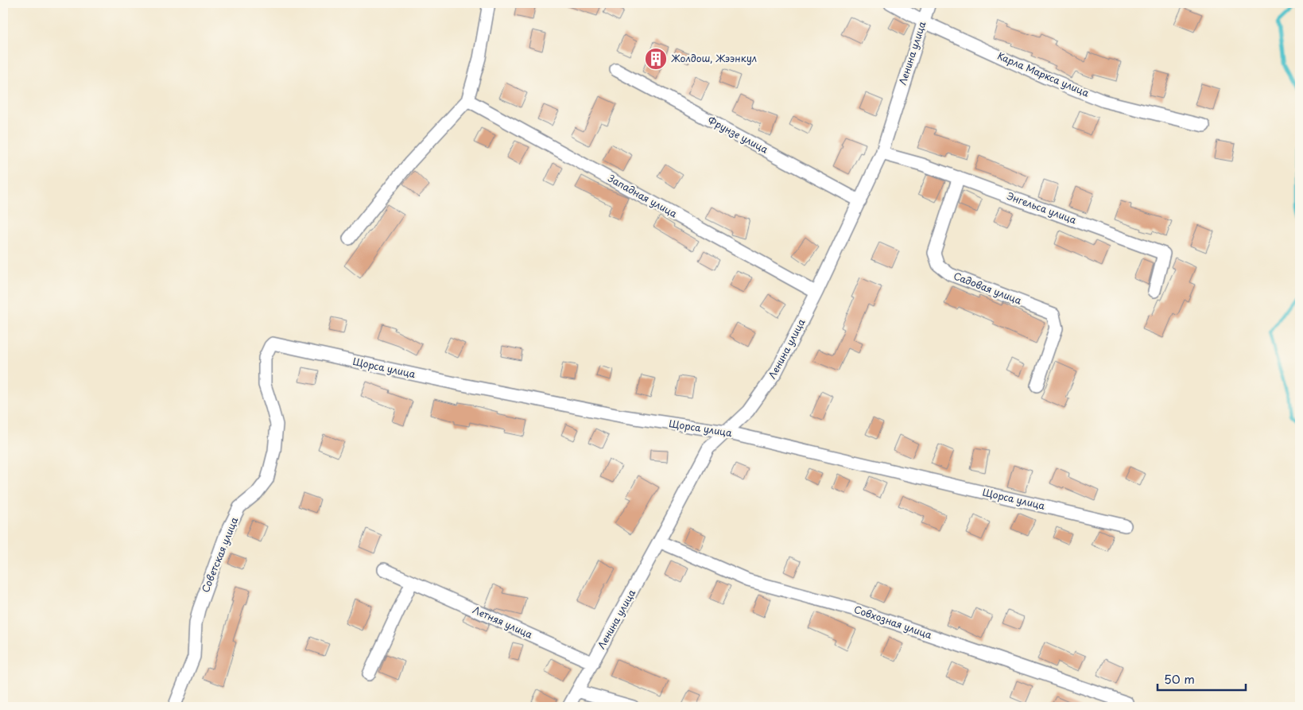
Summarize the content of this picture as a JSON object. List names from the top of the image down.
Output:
{
  "streets": {
    "street": [
      "Ленина улица",
      "Карла Маркса улица",
      "Фрунзе улица",
      "Западная улица",
      "Энгельса улица",
      "Садовая улица",
      "Щорса улица",
      "Советская улица",
      "Летняя улица",
      "Совхозная улица"
    ]
  },
  "crossings": [
    ["Ленина улица", "Карла Маркса улица"],
    ["Ленина улица", "Фрунзе улица"],
    ["Ленина улица", "Западная улица"],
    ["Ленина улица", "Энгельса улица"],
    ["Ленина улица", "Щорса улица"],
    ["Ленина улица", "Летняя улица"],
    ["Ленина улица", "Совхозная улица"],
    ["Энгельса улица", "Садовая улица"],
    ["Щорса улица", "Советская улица"]
  ],
  "places": {
    "building": ["Жолдош, Жээнкул"]
  },
  "scale_bar": "50 m"
}
